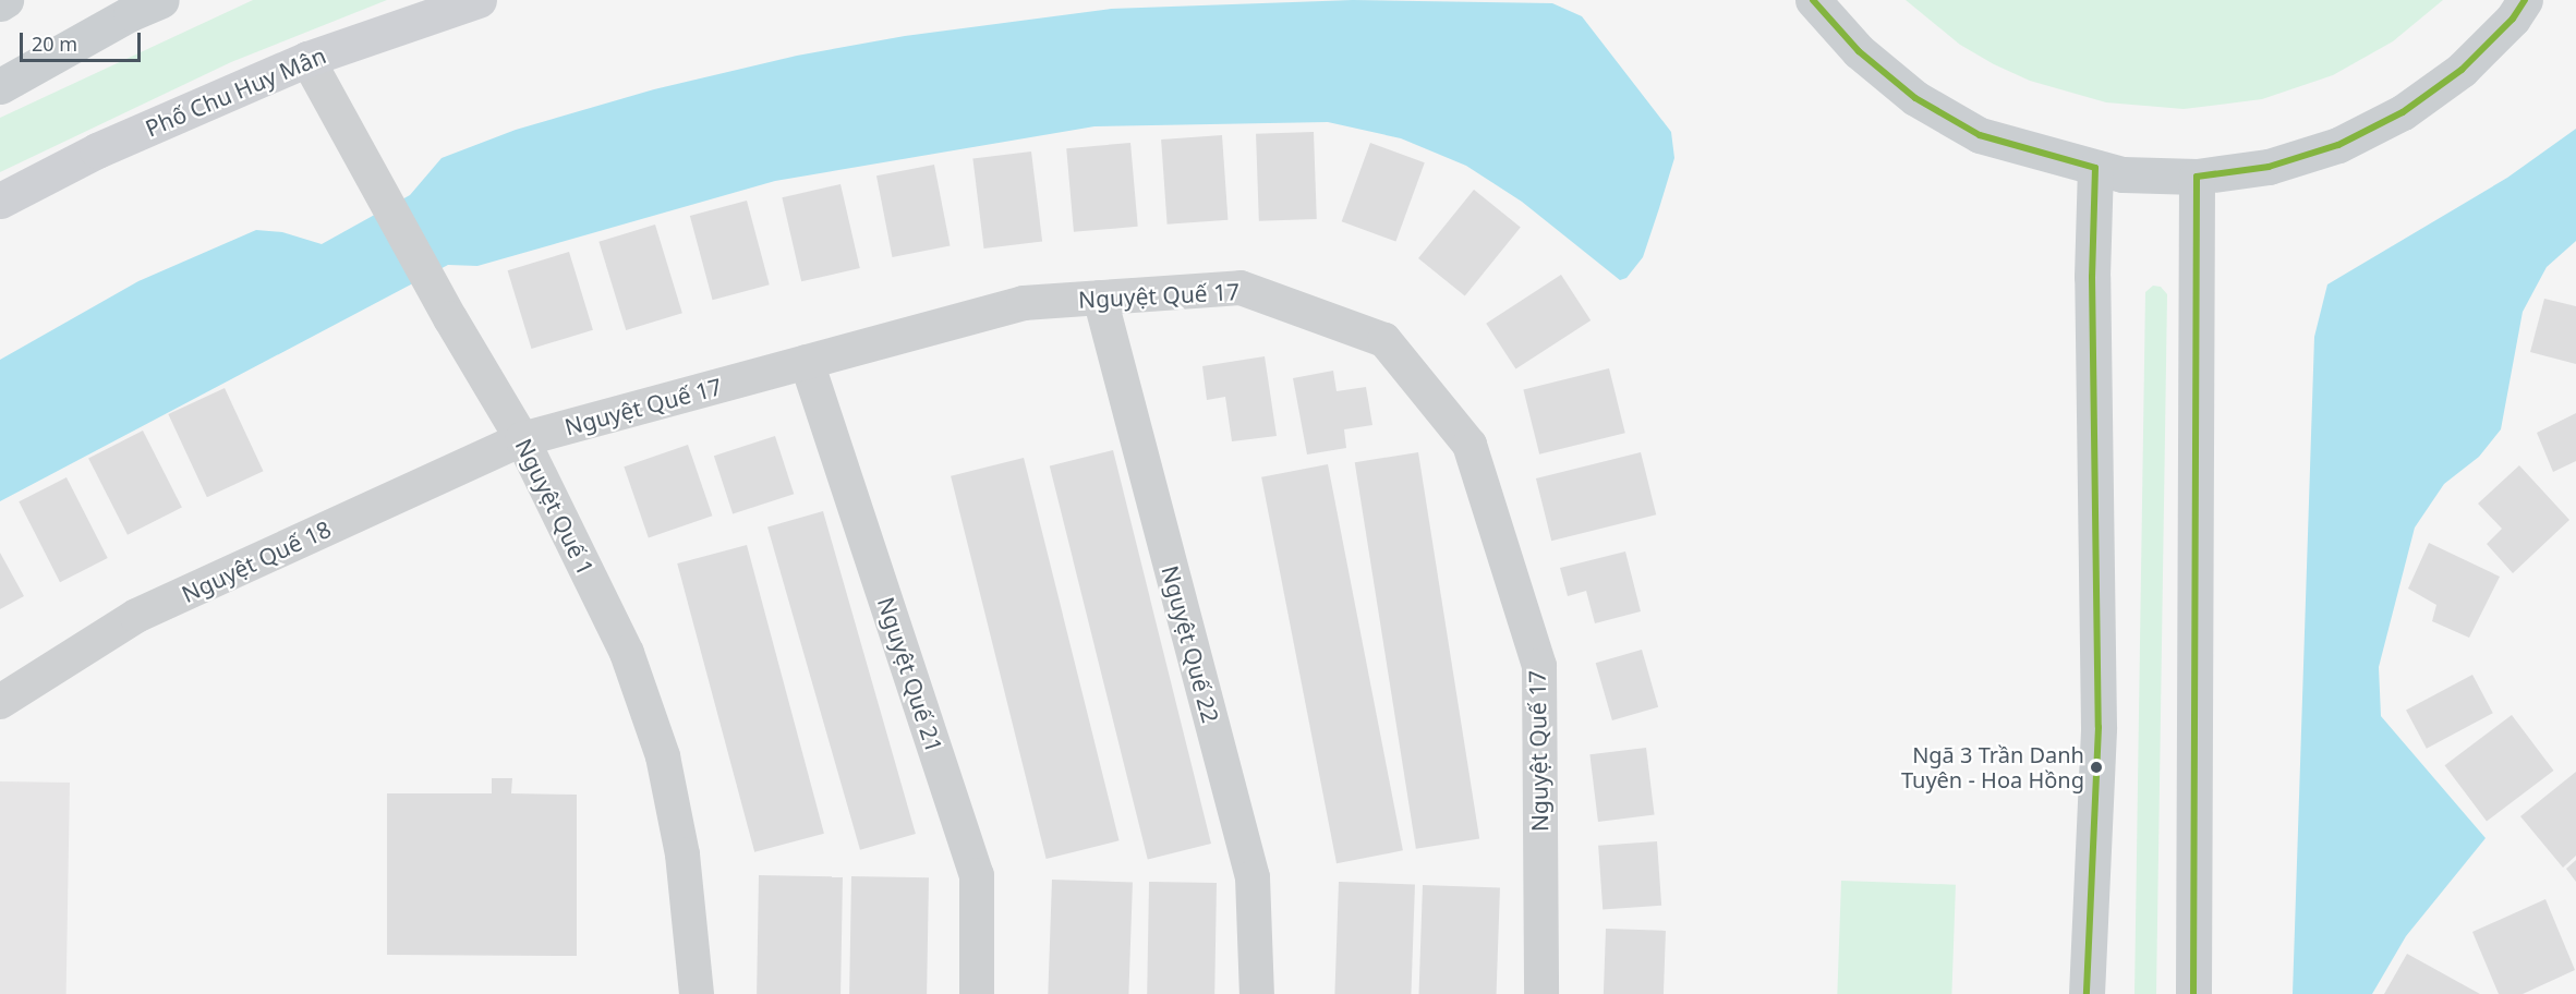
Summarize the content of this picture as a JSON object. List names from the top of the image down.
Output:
{
  "streets": {
    "main road": ["Phố Chu Huy Mân"],
    "street": [
      "Nguyệt Quế 17",
      "Nguyệt Quế 1",
      "Nguyệt Quế 18",
      "Nguyệt Quế 22",
      "Nguyệt Quế 21"
    ]
  },
  "crossings": [
    ["Phố Chu Huy Mân", "Nguyệt Quế 1"],
    ["Nguyệt Quế 17", "Nguyệt Quế 1"],
    ["Nguyệt Quế 17", "Nguyệt Quế 18"],
    ["Nguyệt Quế 17", "Nguyệt Quế 22"],
    ["Nguyệt Quế 17", "Nguyệt Quế 21"],
    ["Nguyệt Quế 1", "Nguyệt Quế 18"]
  ],
  "places": ["Ngã 3 Trần Danh Tuyên - Hoa Hồng"],
  "scale_bar": "20 m"
}
